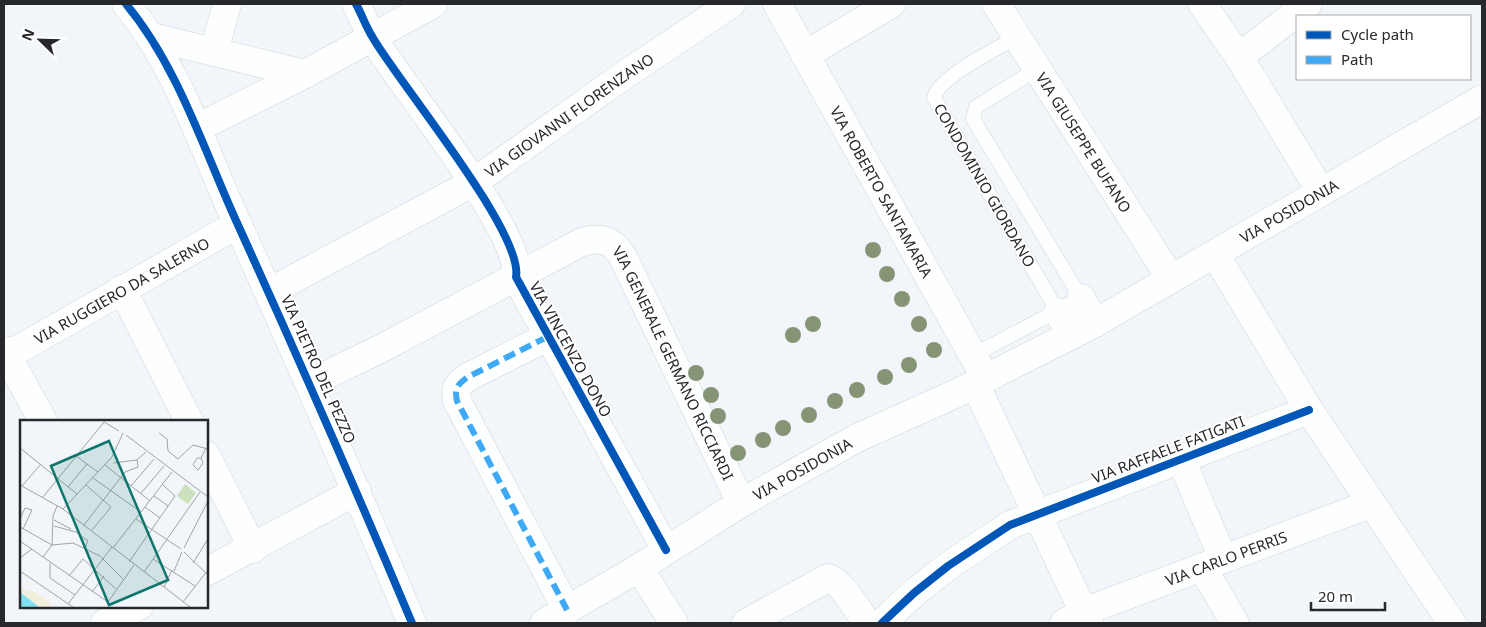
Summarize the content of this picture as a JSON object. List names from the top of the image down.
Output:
{
  "streets": {
    "street": [
      "VIA GIOVANNI FLORENZANO",
      "VIA GIUSEPPE BUFANO",
      "VIA ROBERTO SANTAMARIA",
      "VIA POSIDONIA",
      "VIA RUGGIERO DA SALERNO",
      "VIA VINCENZO DONO",
      "VIA GENERALE GERMANO RICCIARDI",
      "VIA PIETRO DEL PEZZO",
      "VIA RAFFAELE FATIGATI",
      "VIA CARLO PERRIS"
    ],
    "lane": ["CONDOMINIO GIORDANO"]
  },
  "crossings": [
    ["VIA GIOVANNI FLORENZANO", "VIA VINCENZO DONO"],
    ["VIA GIOVANNI FLORENZANO", "VIA PIETRO DEL PEZZO"],
    ["VIA GIUSEPPE BUFANO", "CONDOMINIO GIORDANO"],
    ["VIA GIUSEPPE BUFANO", "VIA POSIDONIA"],
    ["VIA ROBERTO SANTAMARIA", "VIA POSIDONIA"],
    ["VIA ROBERTO SANTAMARIA", "VIA RAFFAELE FATIGATI"],
    ["VIA ROBERTO SANTAMARIA", "VIA CARLO PERRIS"],
    ["VIA POSIDONIA", "VIA VINCENZO DONO"],
    ["VIA POSIDONIA", "VIA GENERALE GERMANO RICCIARDI"],
    ["VIA RUGGIERO DA SALERNO", "VIA PIETRO DEL PEZZO"],
    ["VIA VINCENZO DONO", "VIA GENERALE GERMANO RICCIARDI"]
  ],
  "legend": ["Cycle path", "Path"],
  "scale_bar": "20 m",
  "north": "top left"
}
